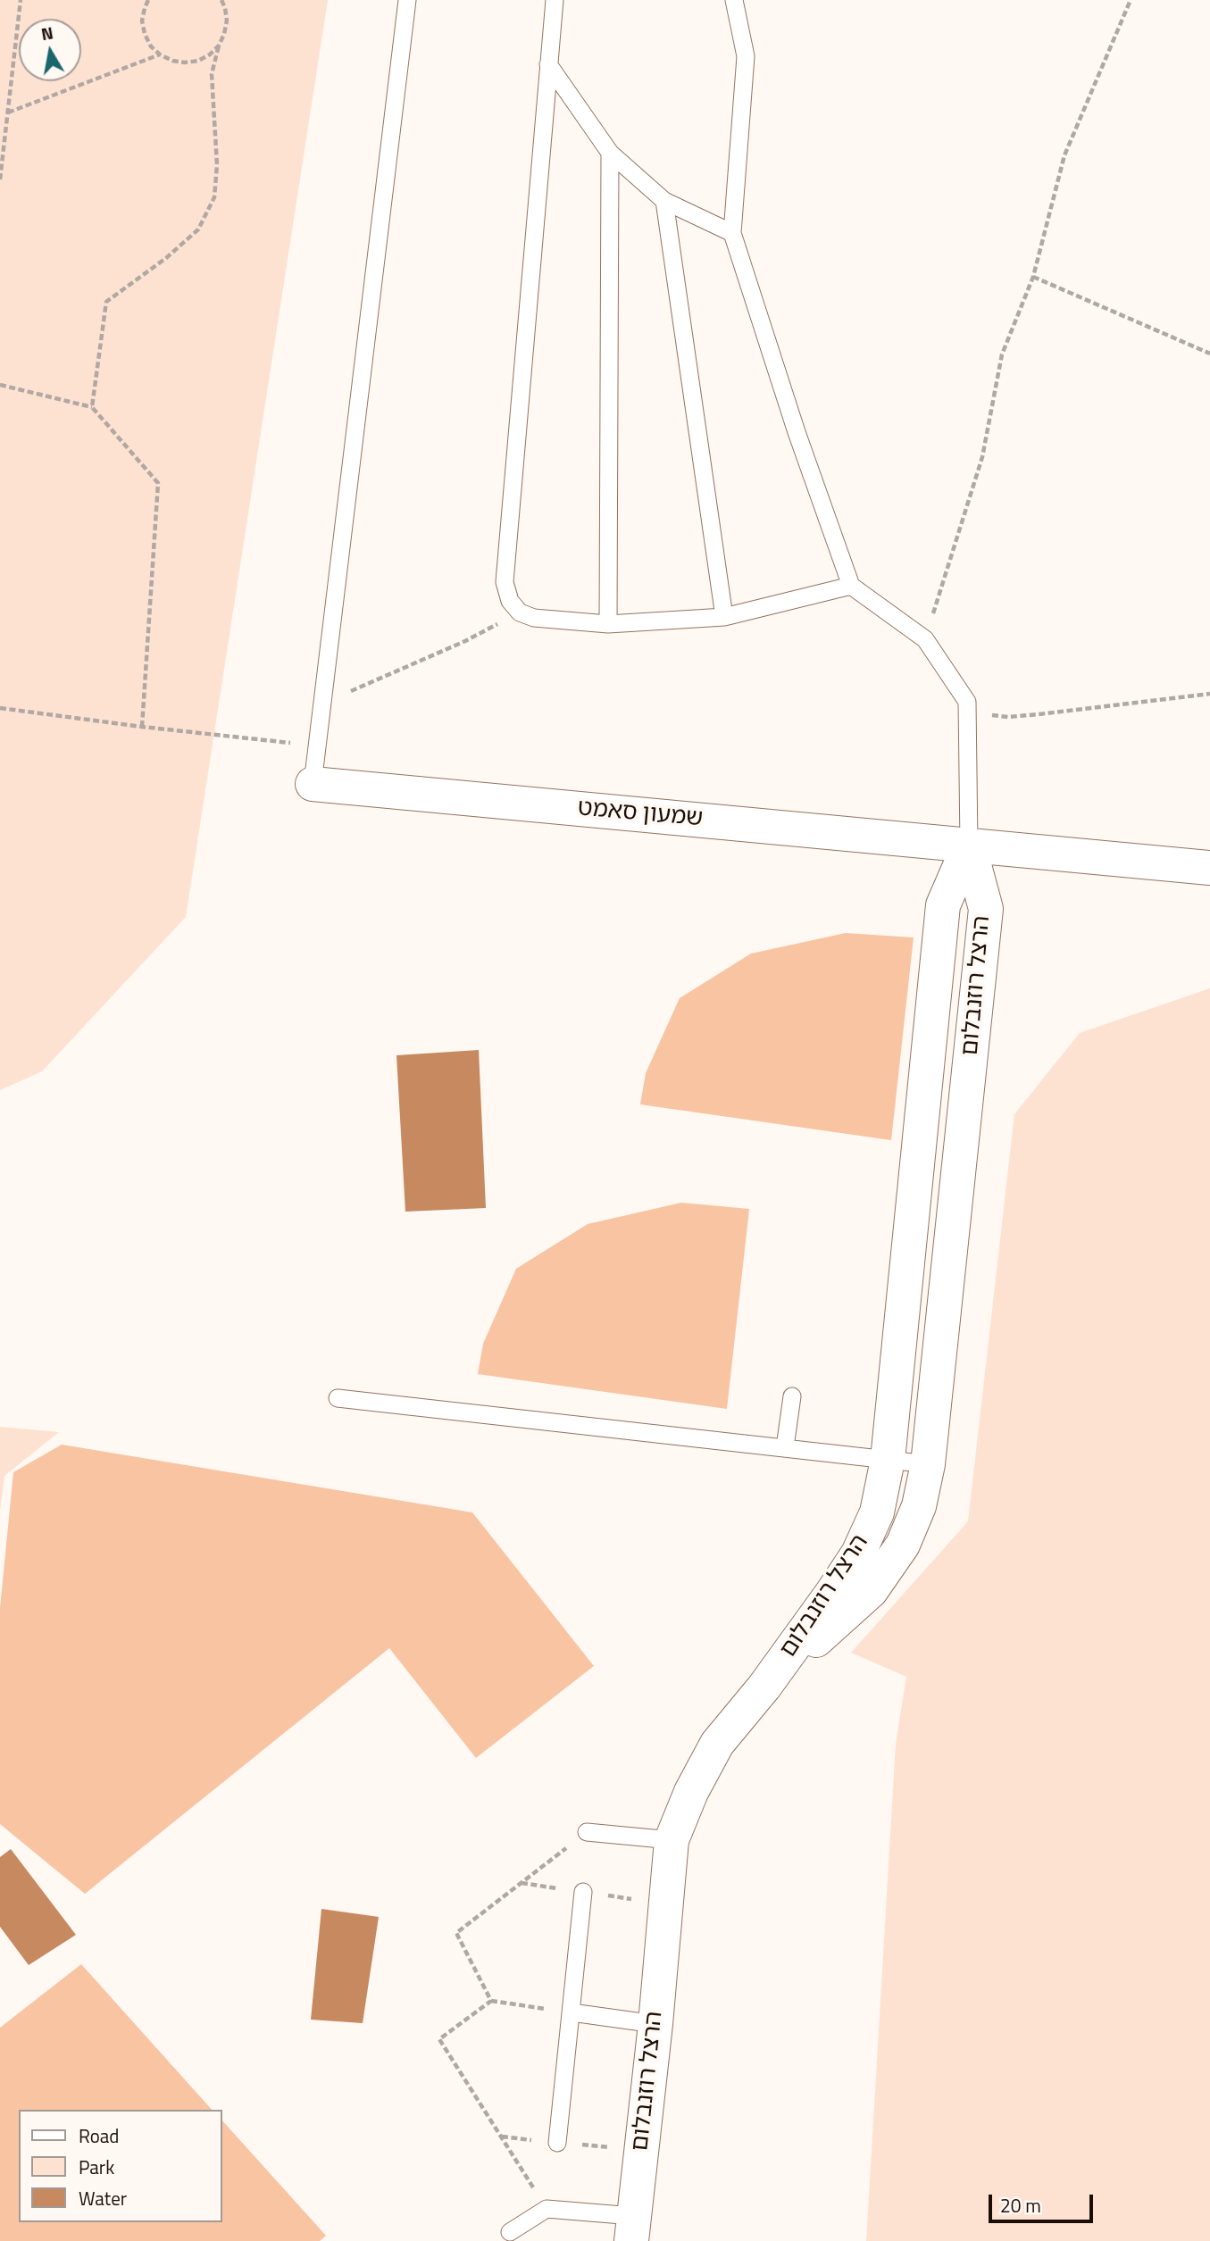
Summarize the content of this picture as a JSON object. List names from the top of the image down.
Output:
{
  "streets": {
    "street": ["שמעון סאמט", "הרצל רוזנבלום"]
  },
  "crossings": [
    ["שמעון סאמט", "הרצל רוזנבלום"]
  ],
  "legend": ["Road", "Park", "Water"],
  "scale_bar": "20 m",
  "north": "top"
}
